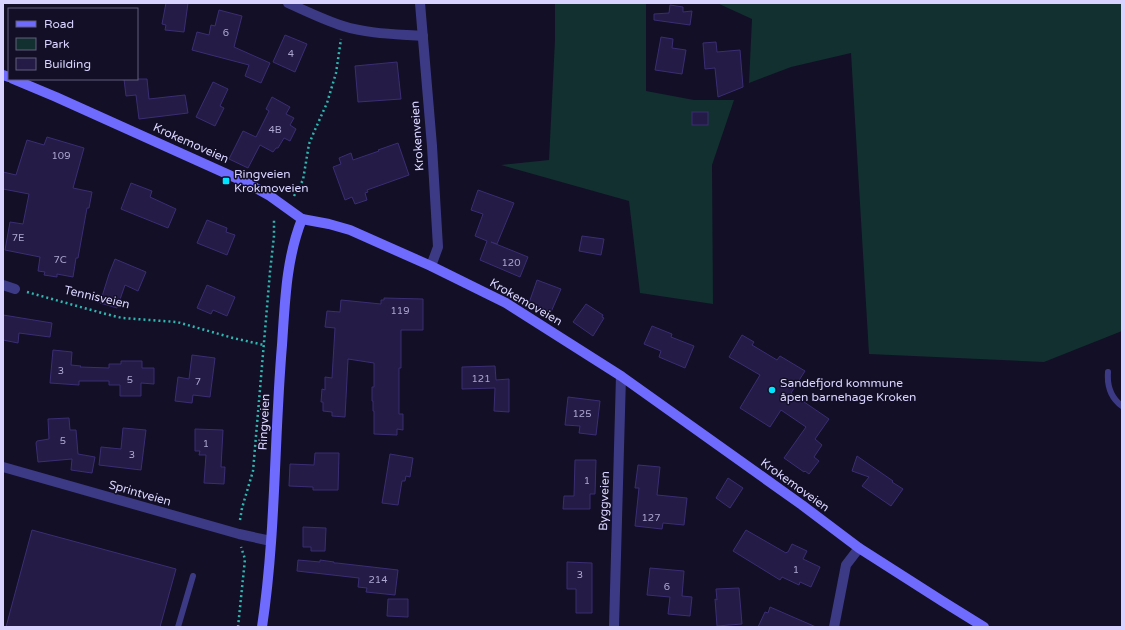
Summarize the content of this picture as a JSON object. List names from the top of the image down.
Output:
{
  "streets": {
    "main road": ["Krokemoveien", "Ringveien"],
    "street": ["Krokenveien", "Sprintveien", "Byggveien"],
    "path": ["Tennisveien"]
  },
  "crossings": [
    ["Krokenveien", "Krokemoveien"],
    ["Krokemoveien", "Ringveien"],
    ["Krokemoveien", "Byggveien"],
    ["Ringveien", "Sprintveien"]
  ],
  "places": {
    "transit": ["Ringveien Krokmoveien"],
    "other": ["Sandefjord kommune åpen barnehage Kroken"]
  },
  "house_numbers": [
    "6",
    "4",
    "4B",
    "109",
    "7E",
    "7C",
    "120",
    "119",
    "3",
    "121",
    "5",
    "7",
    "125",
    "5",
    "1",
    "3",
    "1",
    "127",
    "1",
    "3",
    "214",
    "6"
  ],
  "legend": ["Road", "Park", "Building"]
}
